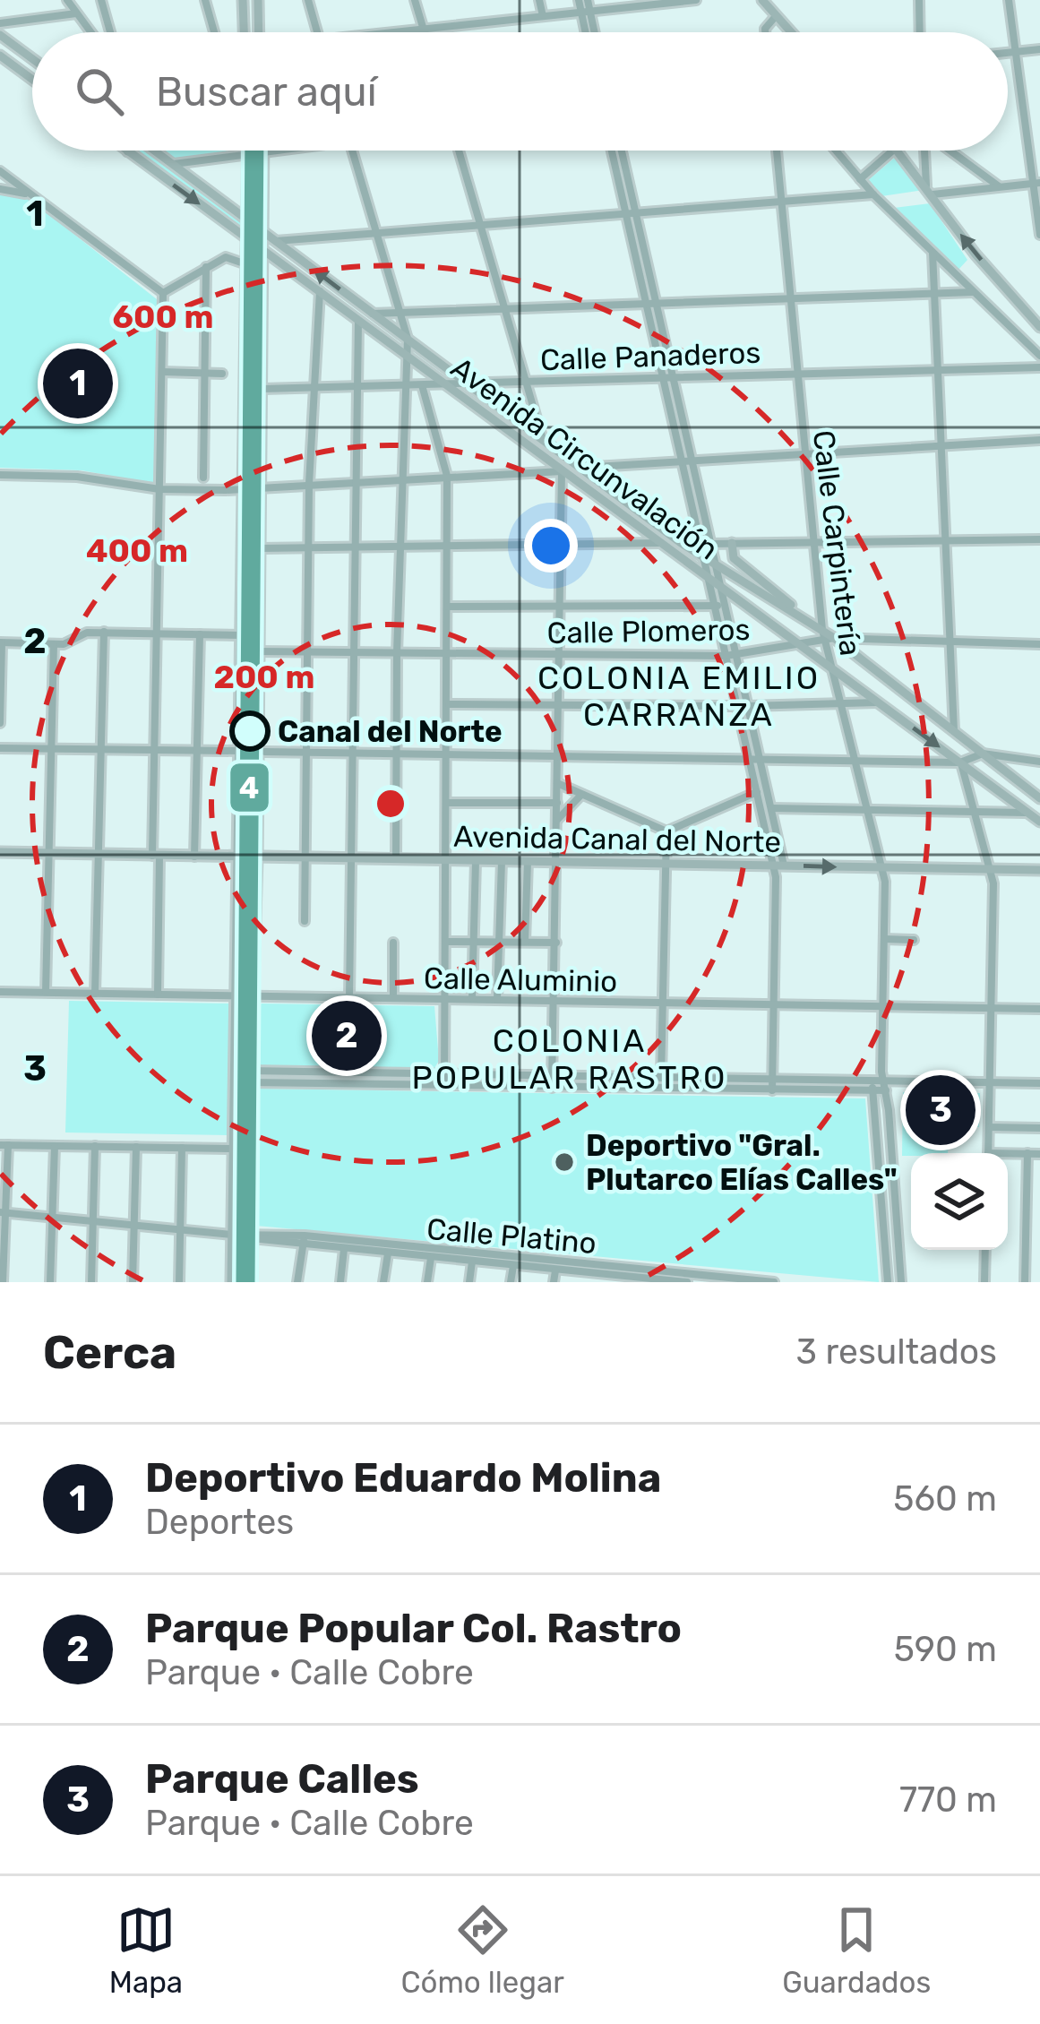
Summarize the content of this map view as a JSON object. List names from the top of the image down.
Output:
{
  "streets": {
    "main road": ["Avenida Circunvalación", "Avenida Canal del Norte"],
    "street": [
      "Calle Panaderos",
      "Calle Carpintería",
      "Calle Plomeros",
      "Calle Aluminio",
      "Calle Platino"
    ]
  },
  "crossings": [
    ["Calle Panaderos", "Avenida Circunvalación"],
    ["Calle Panaderos", "Calle Carpintería"],
    ["Avenida Circunvalación", "Calle Carpintería"],
    ["Avenida Circunvalación", "Calle Plomeros"],
    ["Calle Carpintería", "Calle Plomeros"],
    ["Calle Carpintería", "Avenida Canal del Norte"],
    ["Calle Carpintería", "Calle Aluminio"]
  ],
  "districts": ["COLONIA EMILIO CARRANZA", "COLONIA POPULAR RASTRO"],
  "places": ["Canal del Norte", "Deportivo \"Gral. Plutarco Elías Calles\""],
  "lines": ["transit line 4"],
  "page": {
    "search": "Buscar aquí",
    "pins": ["1", "2", "3"],
    "heading": ["Cerca", "3 resultados"],
    "list": [
      {
        "mark": "1",
        "name": "Deportivo Eduardo Molina",
        "note": "Deportes",
        "value": "560 m"
      },
      {
        "mark": "2",
        "name": "Parque Popular Col. Rastro",
        "note": "Parque · Calle Cobre",
        "value": "590 m"
      },
      {
        "mark": "3",
        "name": "Parque Calles",
        "note": "Parque · Calle Cobre",
        "value": "770 m"
      }
    ],
    "nav": ["Mapa", "Cómo llegar", "Guardados"]
  },
  "grid": {
    "rows": ["1", "2", "3"]
  },
  "rings": ["600 m", "400 m", "200 m"]
}
